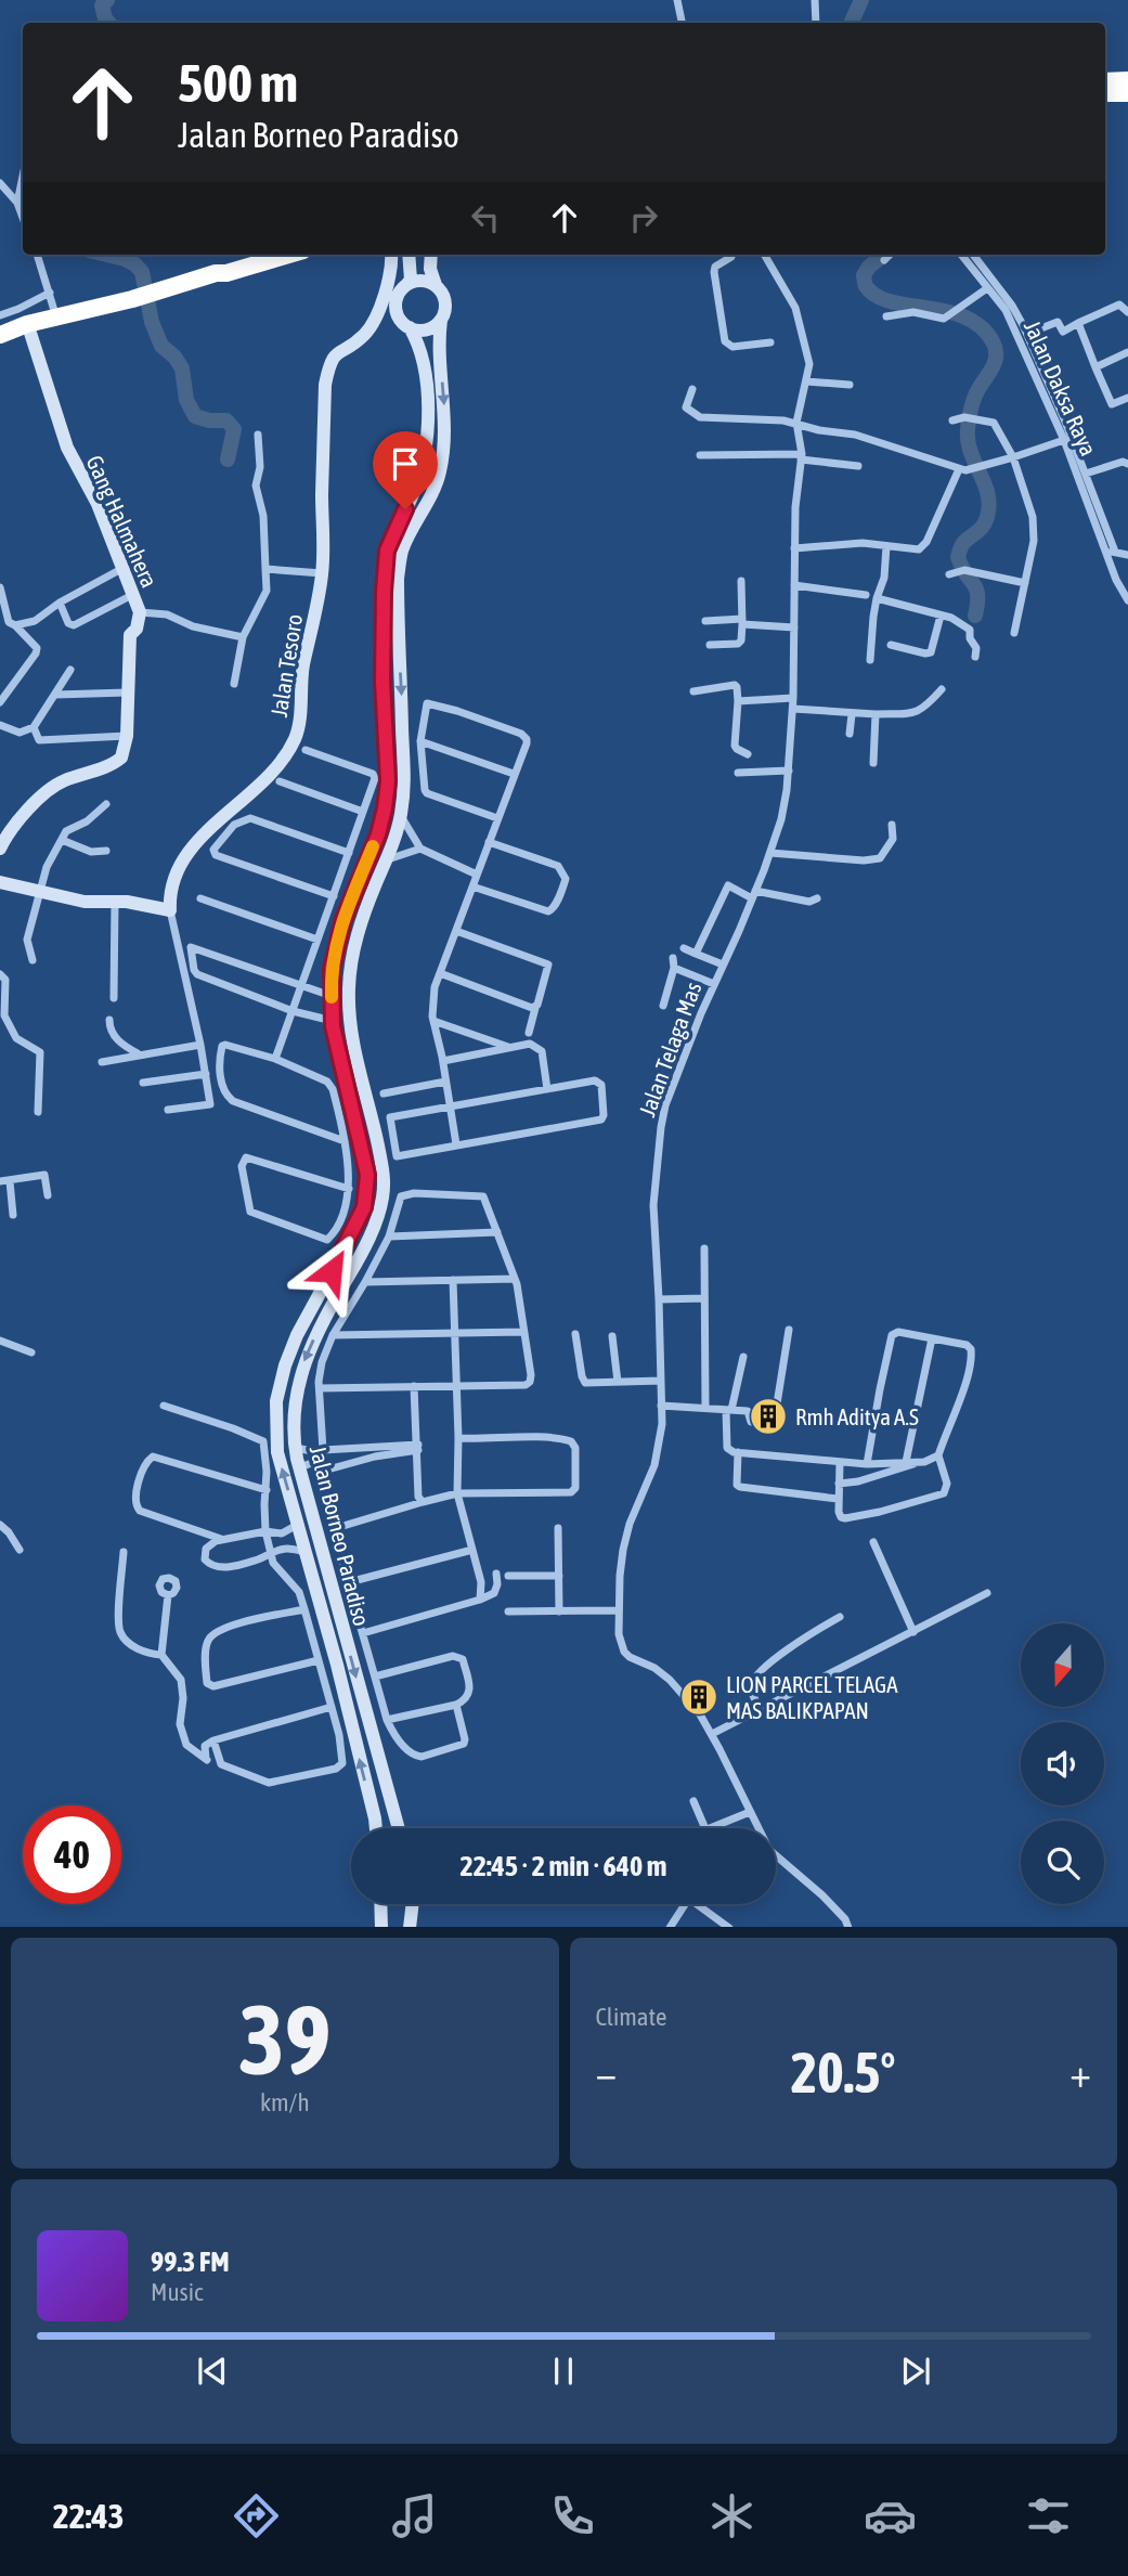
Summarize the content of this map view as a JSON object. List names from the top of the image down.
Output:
{
  "streets": {
    "street": [
      "Jalan Daksa Raya",
      "Gang Halmahera",
      "Jalan Tesoro",
      "Jalan Telaga Mas",
      "Jalan Borneo Paradiso"
    ]
  },
  "places": {
    "building": ["Rmh Aditya A.S", "LION PARCEL TELAGA MAS BALIKPAPAN"]
  },
  "north": "bottom",
  "page": {
    "turn": ["500 m", "Jalan Borneo Paradiso"],
    "limit": "40",
    "trip": "22:45 · 2 min · 640 m",
    "tile": [
      ["39", "km/h"],
      "Climate"
    ],
    "heat": ["−", "20.5°", "+"],
    "song": ["99.3 FM", "Music"],
    "tabs": "22:43"
  }
}
